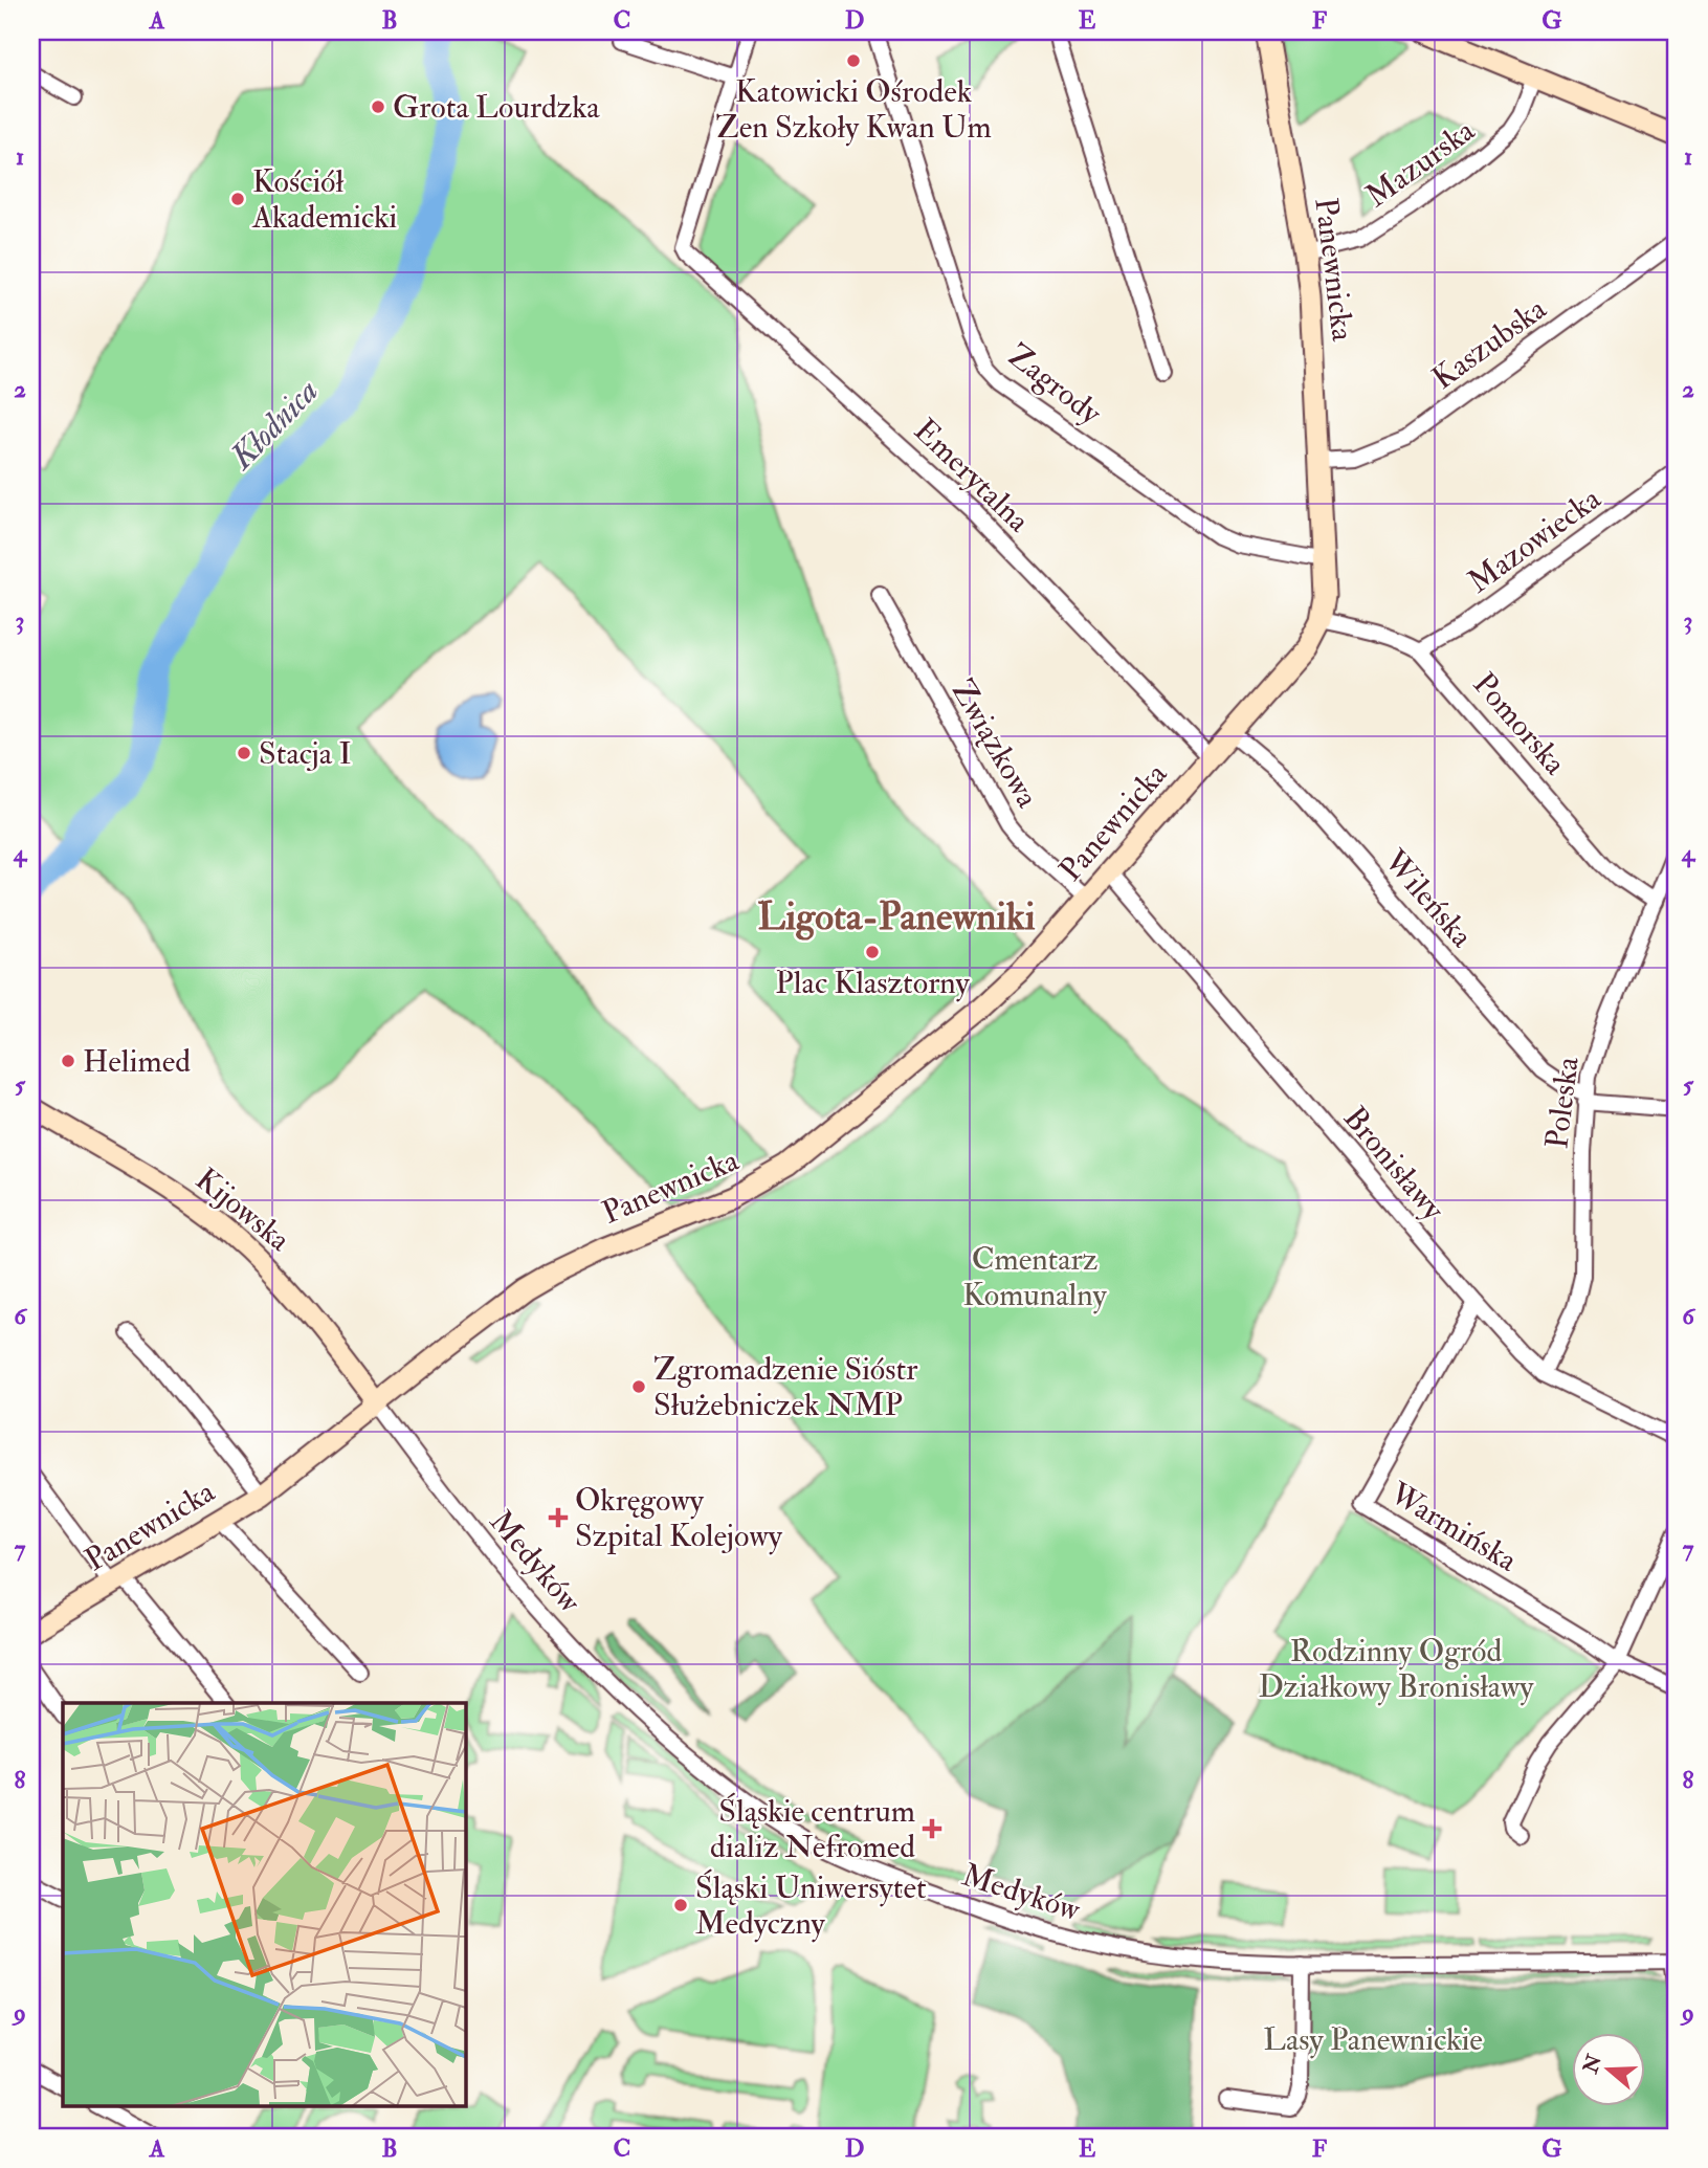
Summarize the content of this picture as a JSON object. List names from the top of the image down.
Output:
{
  "streets": {
    "street": [
      "Mazurska",
      "Panewnicka",
      "Kaszubska",
      "Zagrody",
      "Emerytalna",
      "Mazowiecka",
      "Pomorska",
      "Związkowa",
      "Wileńska",
      "Poleska",
      "Bronisławy",
      "Kijowska",
      "Warmińska",
      "Medyków"
    ]
  },
  "crossings": [
    ["Mazurska", "Panewnicka"],
    ["Panewnicka", "Kaszubska"],
    ["Panewnicka", "Zagrody"],
    ["Panewnicka", "Emerytalna"],
    ["Panewnicka", "Pomorska"],
    ["Panewnicka", "Związkowa"],
    ["Panewnicka", "Wileńska"],
    ["Panewnicka", "Bronisławy"],
    ["Panewnicka", "Kijowska"],
    ["Panewnicka", "Medyków"],
    ["Mazowiecka", "Pomorska"],
    ["Pomorska", "Poleska"],
    ["Wileńska", "Poleska"],
    ["Poleska", "Bronisławy"],
    ["Bronisławy", "Warmińska"],
    ["Kijowska", "Medyków"]
  ],
  "districts": ["Ligota-Panewniki"],
  "water": ["Kłodnica"],
  "parks": ["Cmentarz Komunalny", "Rodzinny Ogród Działkowy Bronisławy", "Lasy Panewnickie"],
  "places": {
    "other": [
      "Katowicki Ośrodek Zen Szkoły Kwan Um",
      "Grota Lourdzka",
      "Kościół Akademicki",
      "Stacja I",
      "Plac Klasztorny",
      "Helimed",
      "Zgromadzenie Sióstr Służebniczek NMP",
      "Śląski Uniwersytet Medyczny"
    ],
    "health": ["Okręgowy Szpital Kolejowy", "Śląskie centrum dializ Nefromed"]
  },
  "north": "left",
  "grid": {
    "columns": [
      "A",
      "B",
      "C",
      "D",
      "E",
      "F",
      "G"
    ],
    "rows": [
      "1",
      "2",
      "3",
      "4",
      "5",
      "6",
      "7",
      "8",
      "9"
    ]
  }
}
